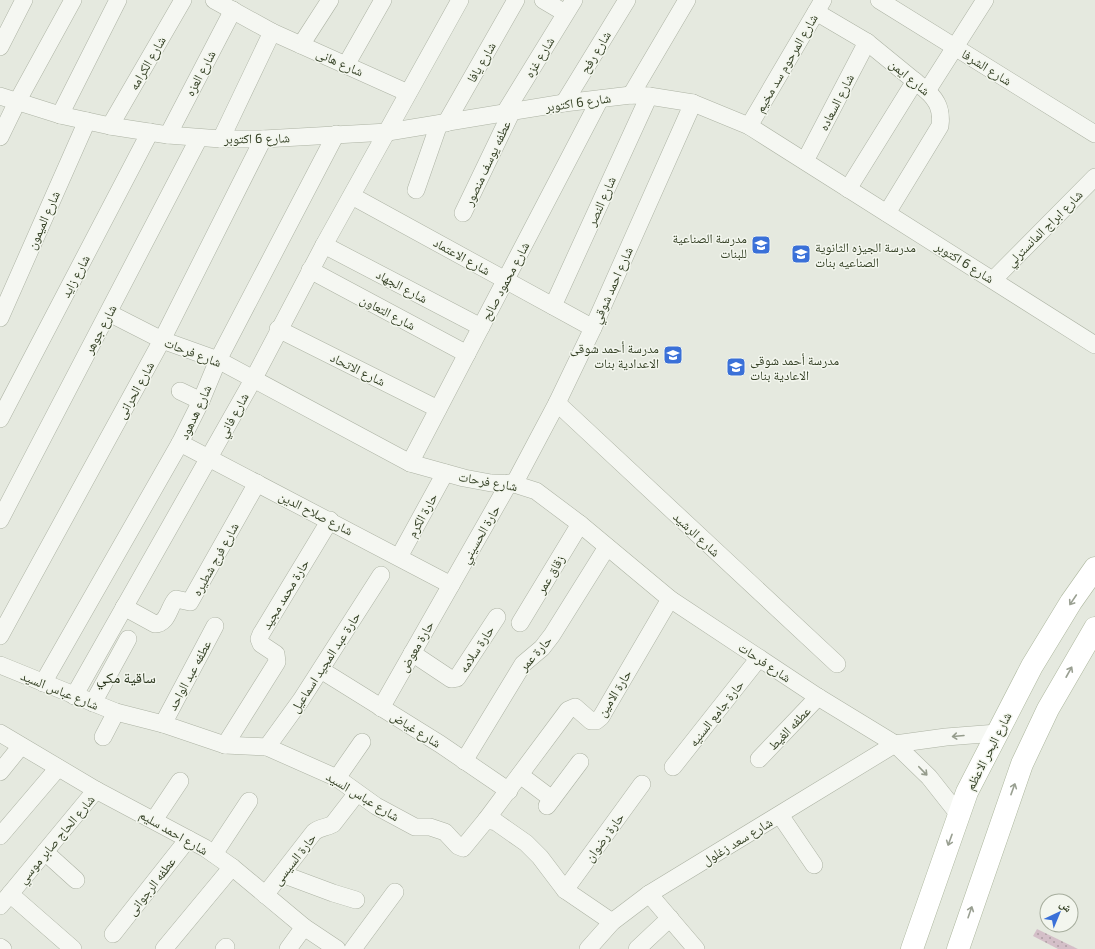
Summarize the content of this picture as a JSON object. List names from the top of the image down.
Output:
{
  "streets": {
    "main road": ["شارع البحر الاعظم"],
    "street": [
      "شارع رفح",
      "شارع غزه",
      "شارع هانى",
      "شارع يافا",
      "شارع الكرامه",
      "شارع المرحوم سد مخيم",
      "شارع الشرفا",
      "شارع العزه",
      "شارع ايمن",
      "شارع 6 اكتوبر",
      "شارع السعاده",
      "عطفه يوسف منصور",
      "شارع النصر",
      "شارع الميمون",
      "شارع ابراج المانسترلي",
      "شارع الاعتماد",
      "شارع زايد",
      "شارع محمود صالح",
      "شارع احمد شوقي",
      "شارع الجهاد",
      "شارع التعاون",
      "شارع جوهر",
      "شارع فرحات",
      "شارع الاتحاد",
      "شارع الحرانى",
      "شارع هدهود",
      "شارع فاني",
      "شارع صلاح الدين",
      "حارة الكرم",
      "حارة الحسيني",
      "شارع الرشيد",
      "شارع فرج شطيره",
      "زقاق عمر",
      "حارة محمد مجيد",
      "حارة معوض",
      "حارة سلامه",
      "حارة عمر",
      "حارة عبد المجيد اسماعيل",
      "عطفه عبد الواحد",
      "شارع عباس السيد",
      "حارة الامين",
      "حارة جامع السنيه",
      "عطفه الغيط",
      "شارع غياض",
      "شارع احمد سليم",
      "حارة رضوان",
      "شارع الحاج صابر موسي",
      "شارع سعد زغلول",
      "حارة السيسى",
      "عطفه الرجوانى"
    ]
  },
  "crossings": [
    ["شارع رفح", "شارع 6 اكتوبر"],
    ["شارع غزه", "شارع 6 اكتوبر"],
    ["شارع غزه", "عطفه يوسف منصور"],
    ["شارع هانى", "شارع العزه"],
    ["شارع هانى", "شارع فاني"],
    ["شارع يافا", "شارع 6 اكتوبر"],
    ["شارع الكرامه", "شارع 6 اكتوبر"],
    ["شارع المرحوم سد مخيم", "شارع ايمن"],
    ["شارع المرحوم سد مخيم", "شارع 6 اكتوبر"],
    ["شارع العزه", "شارع 6 اكتوبر"],
    ["شارع ايمن", "شارع 6 اكتوبر"],
    ["شارع ايمن", "شارع السعاده"],
    ["شارع 6 اكتوبر", "شارع السعاده"],
    ["شارع 6 اكتوبر", "عطفه يوسف منصور"],
    ["شارع 6 اكتوبر", "شارع النصر"],
    ["شارع 6 اكتوبر", "شارع الميمون"],
    ["شارع 6 اكتوبر", "شارع ابراج المانسترلي"],
    ["شارع 6 اكتوبر", "شارع زايد"],
    ["شارع 6 اكتوبر", "شارع محمود صالح"],
    ["شارع 6 اكتوبر", "شارع احمد شوقي"],
    ["شارع 6 اكتوبر", "شارع جوهر"],
    ["شارع 6 اكتوبر", "شارع الحرانى"],
    ["شارع 6 اكتوبر", "شارع هدهود"],
    ["شارع 6 اكتوبر", "شارع فاني"],
    ["شارع النصر", "شارع الاعتماد"],
    ["شارع الاعتماد", "شارع محمود صالح"],
    ["شارع الاعتماد", "شارع احمد شوقي"],
    ["شارع الاعتماد", "شارع فاني"],
    ["شارع محمود صالح", "شارع الجهاد"],
    ["شارع محمود صالح", "شارع التعاون"],
    ["شارع محمود صالح", "شارع فرحات"],
    ["شارع محمود صالح", "شارع الاتحاد"],
    ["شارع احمد شوقي", "شارع فرحات"],
    ["شارع احمد شوقي", "حارة الحسيني"],
    ["شارع احمد شوقي", "شارع الرشيد"],
    ["شارع الجهاد", "شارع فاني"],
    ["شارع التعاون", "شارع فاني"],
    ["شارع جوهر", "شارع فرحات"],
    ["شارع فرحات", "شارع الحرانى"],
    ["شارع فرحات", "شارع هدهود"],
    ["شارع فرحات", "شارع فاني"],
    ["شارع فرحات", "حارة الكرم"],
    ["شارع فرحات", "حارة الحسيني"],
    ["شارع فرحات", "زقاق عمر"],
    ["شارع فرحات", "حارة عمر"],
    ["شارع فرحات", "حارة الامين"],
    ["شارع فرحات", "حارة جامع السنيه"],
    ["شارع فرحات", "عطفه الغيط"],
    ["شارع فرحات", "شارع البحر الاعظم"],
    ["شارع فرحات", "شارع سعد زغلول"],
    ["شارع الاتحاد", "شارع فاني"],
    ["شارع هدهود", "شارع صلاح الدين"],
    ["شارع هدهود", "شارع عباس السيد"],
    ["شارع فاني", "شارع صلاح الدين"],
    ["شارع فاني", "شارع فرج شطيره"],
    ["شارع فاني", "شارع عباس السيد"],
    ["شارع صلاح الدين", "حارة الكرم"],
    ["شارع صلاح الدين", "حارة الحسيني"],
    ["شارع صلاح الدين", "شارع فرج شطيره"],
    ["شارع صلاح الدين", "حارة محمد مجيد"],
    ["شارع صلاح الدين", "حارة معوض"],
    ["حارة الحسيني", "حارة معوض"],
    ["حارة محمد مجيد", "شارع عباس السيد"],
    ["حارة معوض", "حارة سلامه"],
    ["حارة معوض", "شارع غياض"],
    ["حارة عمر", "شارع غياض"],
    ["حارة عبد المجيد اسماعيل", "شارع عباس السيد"],
    ["حارة عبد المجيد اسماعيل", "شارع غياض"],
    ["عطفه عبد الواحد", "شارع عباس السيد"],
    ["شارع عباس السيد", "حارة الامين"],
    ["شارع عباس السيد", "حارة السيسى"],
    ["حارة الامين", "شارع غياض"],
    ["شارع احمد سليم", "شارع الحاج صابر موسي"],
    ["شارع احمد سليم", "حارة السيسى"],
    ["شارع احمد سليم", "عطفه الرجوانى"]
  ],
  "districts": ["ساقية مكي"],
  "places": {
    "school or university": [
      "مدرسة الصناعية للبنات",
      "مدرسة الجيزه الثانوية الصناعيه بنات",
      "مدرسة أحمد شوقى الاعدادية بنات",
      "مدرسة أحمد شوقى الاعادية بنات"
    ]
  },
  "north": "top right"
}
